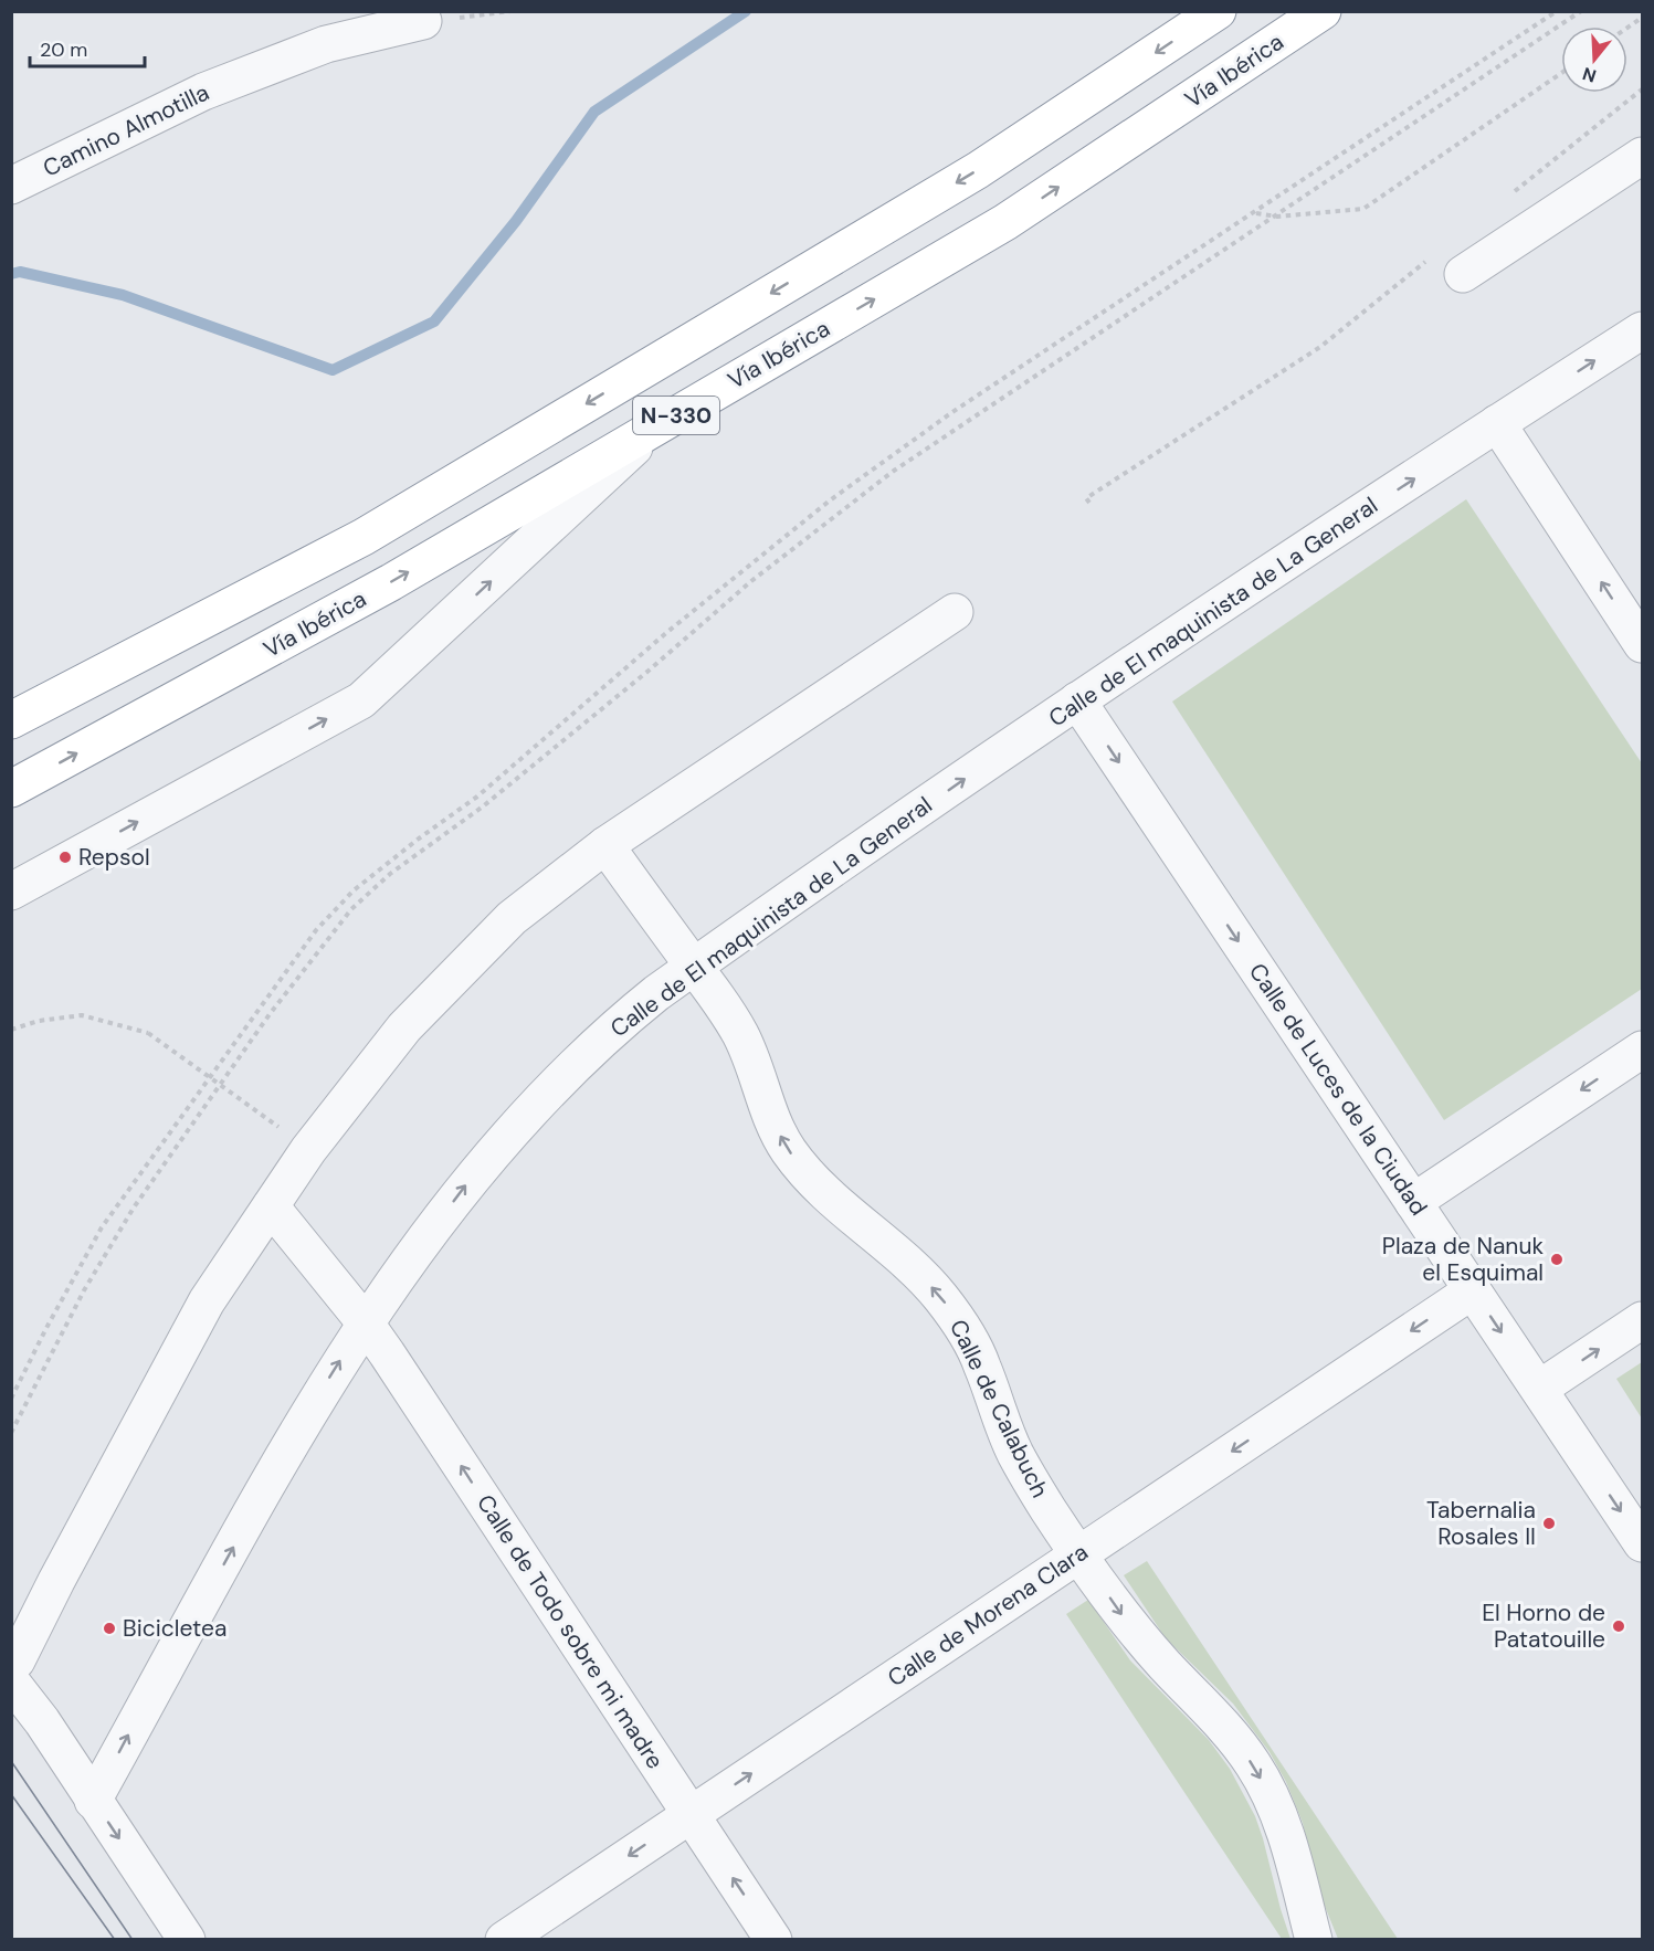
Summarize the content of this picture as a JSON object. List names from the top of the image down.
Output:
{
  "streets": {
    "highway": ["Vía Ibérica", "N-330"],
    "street": [
      "Camino Almotilla",
      "Calle de El maquinista de La General",
      "Calle de Luces de la Ciudad",
      "Calle de Calabuch",
      "Calle de Morena Clara",
      "Calle de Todo sobre mi madre"
    ]
  },
  "crossings": [
    ["Calle de El maquinista de La General", "Calle de Luces de la Ciudad"],
    ["Calle de El maquinista de La General", "Calle de Calabuch"],
    ["Calle de El maquinista de La General", "Calle de Todo sobre mi madre"],
    ["Calle de Luces de la Ciudad", "Calle de Morena Clara"],
    ["Calle de Calabuch", "Calle de Morena Clara"],
    ["Calle de Morena Clara", "Calle de Todo sobre mi madre"]
  ],
  "one_way": ["Calle de Luces de la Ciudad", "Calle de Todo sobre mi madre"],
  "places": [
    "Repsol",
    "Plaza de Nanuk el Esquimal",
    "Tabernalia Rosales II",
    "El Horno de Patatouille",
    "Bicicletea"
  ],
  "scale_bar": "20 m",
  "north": "bottom"
}
